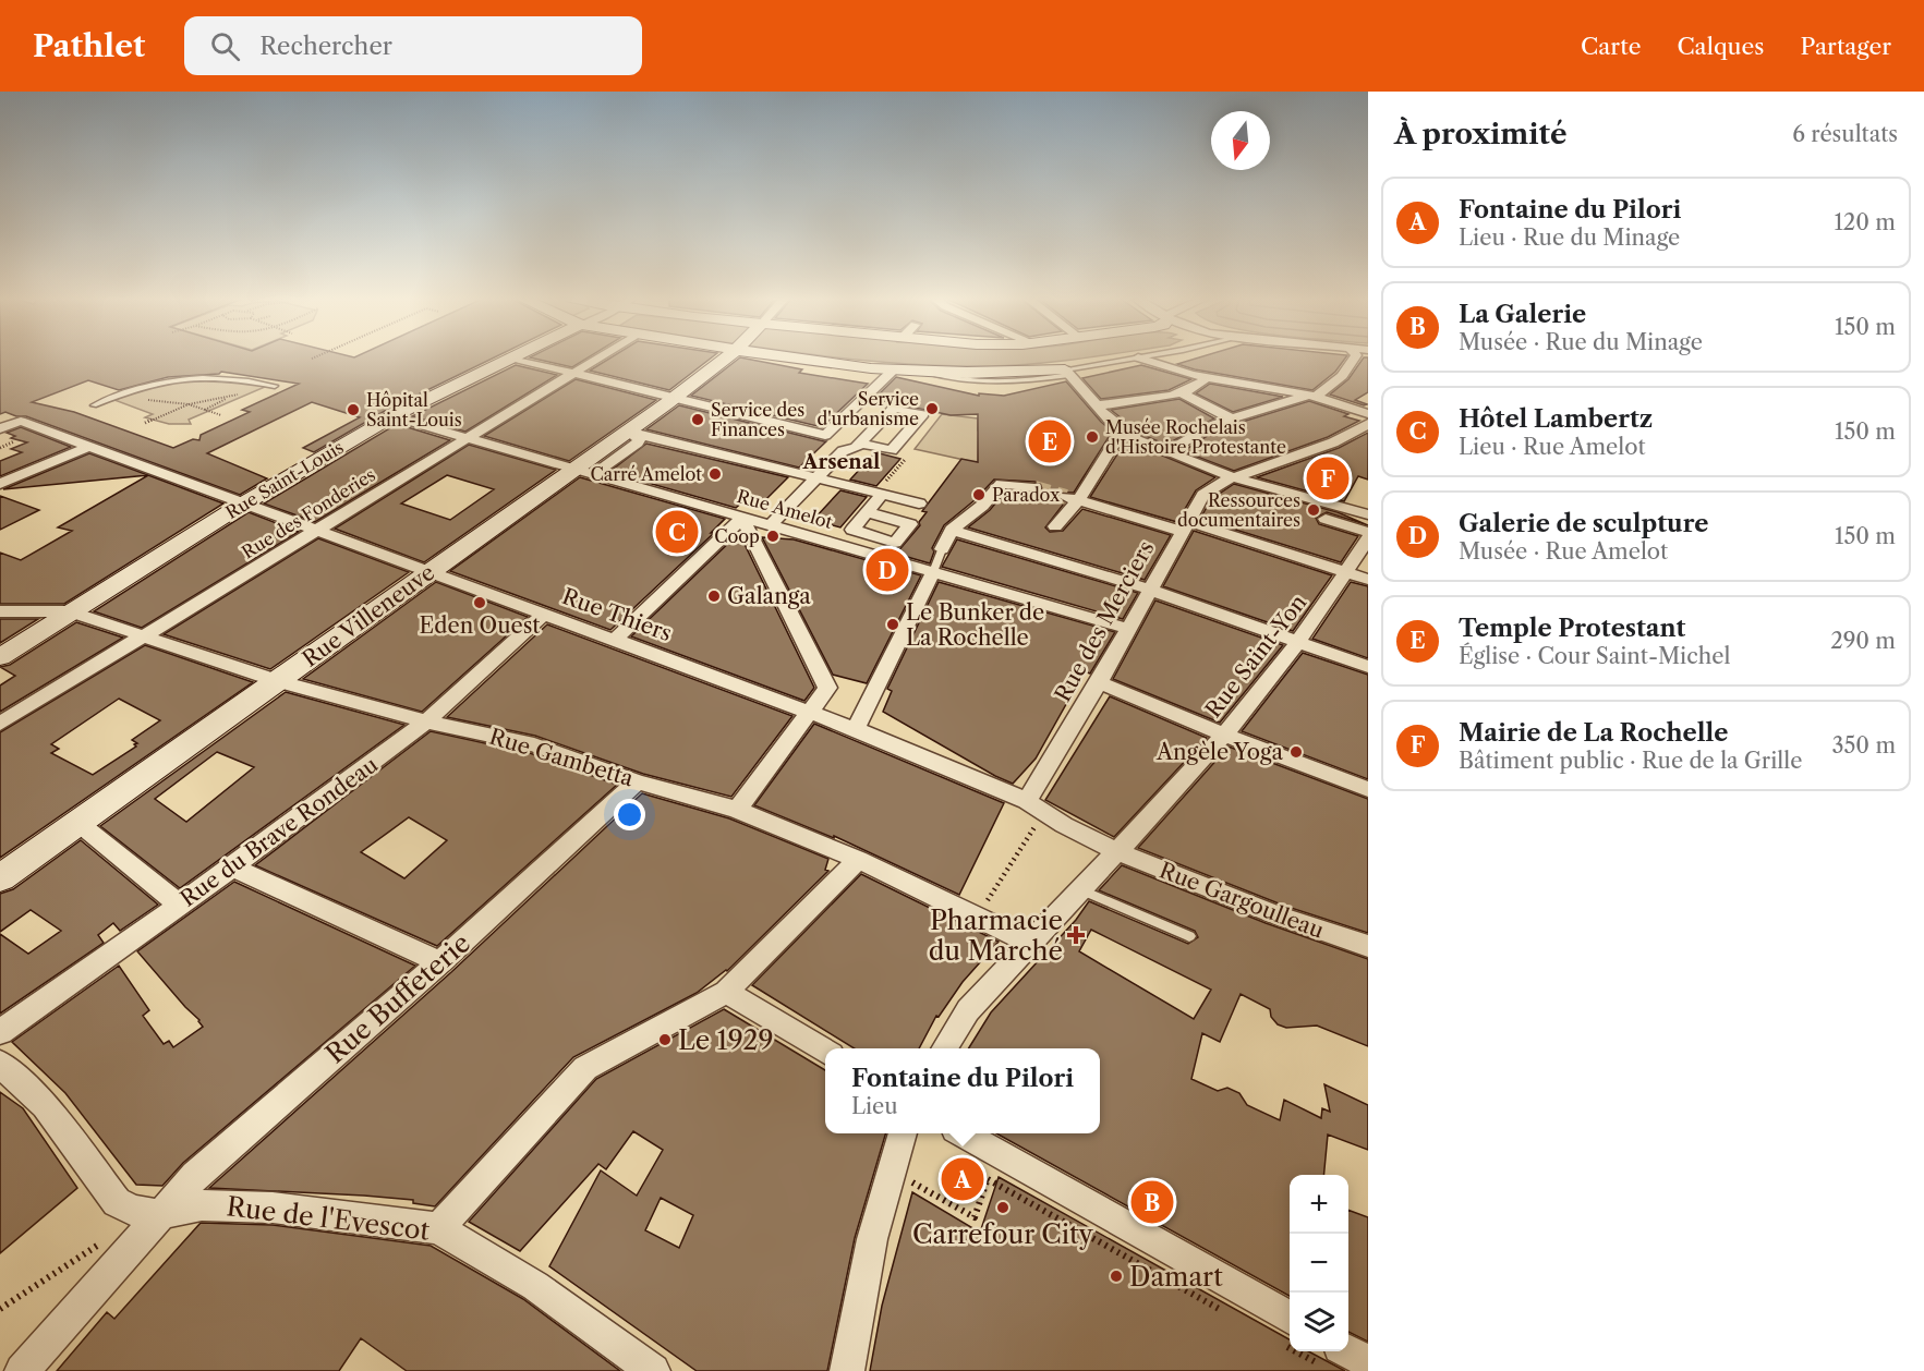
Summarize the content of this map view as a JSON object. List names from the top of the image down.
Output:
{
  "streets": {
    "street": [
      "Rue Saint-Louis",
      "Rue Amelot",
      "Rue des Fonderies",
      "Rue Thiers",
      "Rue Villeneuve",
      "Rue des Merciers",
      "Rue Saint-Yon",
      "Rue Gambetta",
      "Rue du Brave Rondeau",
      "Rue Gargoulleau",
      "Rue Buffeterie",
      "Rue de l'Evescot"
    ]
  },
  "crossings": [
    ["Rue Saint-Louis", "Rue Amelot"],
    ["Rue Saint-Louis", "Rue Thiers"],
    ["Rue Saint-Louis", "Rue Gambetta"],
    ["Rue Amelot", "Rue des Fonderies"],
    ["Rue Amelot", "Rue Villeneuve"],
    ["Rue Amelot", "Rue des Merciers"],
    ["Rue des Fonderies", "Rue Thiers"],
    ["Rue des Fonderies", "Rue Gambetta"],
    ["Rue Thiers", "Rue Villeneuve"],
    ["Rue Thiers", "Rue des Merciers"],
    ["Rue Thiers", "Rue Saint-Yon"],
    ["Rue Thiers", "Rue du Brave Rondeau"],
    ["Rue Thiers", "Rue Gargoulleau"],
    ["Rue Villeneuve", "Rue Gambetta"],
    ["Rue Saint-Yon", "Rue Gambetta"],
    ["Rue Saint-Yon", "Rue Gargoulleau"],
    ["Rue Gambetta", "Rue du Brave Rondeau"],
    ["Rue Gambetta", "Rue Buffeterie"],
    ["Rue Buffeterie", "Rue de l'Evescot"]
  ],
  "districts": ["Arsenal"],
  "places": {
    "other": [
      "Service d'urbanisme",
      "Hôpital Saint-Louis",
      "Service des Finances",
      "Musée Rochelais d'Histoire Protestante",
      "Carré Amelot",
      "Paradox",
      "Ressources documentaires",
      "Coop",
      "Galanga",
      "Eden Ouest",
      "Le Bunker de La Rochelle",
      "Angèle Yoga",
      "Le 1929",
      "Carrefour City",
      "Damart"
    ],
    "health": ["Pharmacie du Marché"]
  },
  "north": "bottom",
  "page": {
    "header": "Pathlet",
    "search": "Rechercher",
    "nav": ["Carte", "Calques", "Partager"],
    "heading": ["À proximité", "6 résultats"],
    "list": [
      {
        "mark": "A",
        "name": "Fontaine du Pilori",
        "note": "Lieu · Rue du Minage",
        "value": "120 m"
      },
      {
        "mark": "B",
        "name": "La Galerie",
        "note": "Musée · Rue du Minage",
        "value": "150 m"
      },
      {
        "mark": "C",
        "name": "Hôtel Lambertz",
        "note": "Lieu · Rue Amelot",
        "value": "150 m"
      },
      {
        "mark": "D",
        "name": "Galerie de sculpture",
        "note": "Musée · Rue Amelot",
        "value": "150 m"
      },
      {
        "mark": "E",
        "name": "Temple Protestant",
        "note": "Église · Cour Saint-Michel",
        "value": "290 m"
      },
      {
        "mark": "F",
        "name": "Mairie de La Rochelle",
        "note": "Bâtiment public · Rue de la Grille",
        "value": "350 m"
      }
    ],
    "pins": [
      "E",
      "F",
      "C",
      "D",
      "A",
      "B"
    ],
    "popup": ["Fontaine du Pilori", "Lieu"],
    "map_buttons": ["+", "−"]
  }
}
